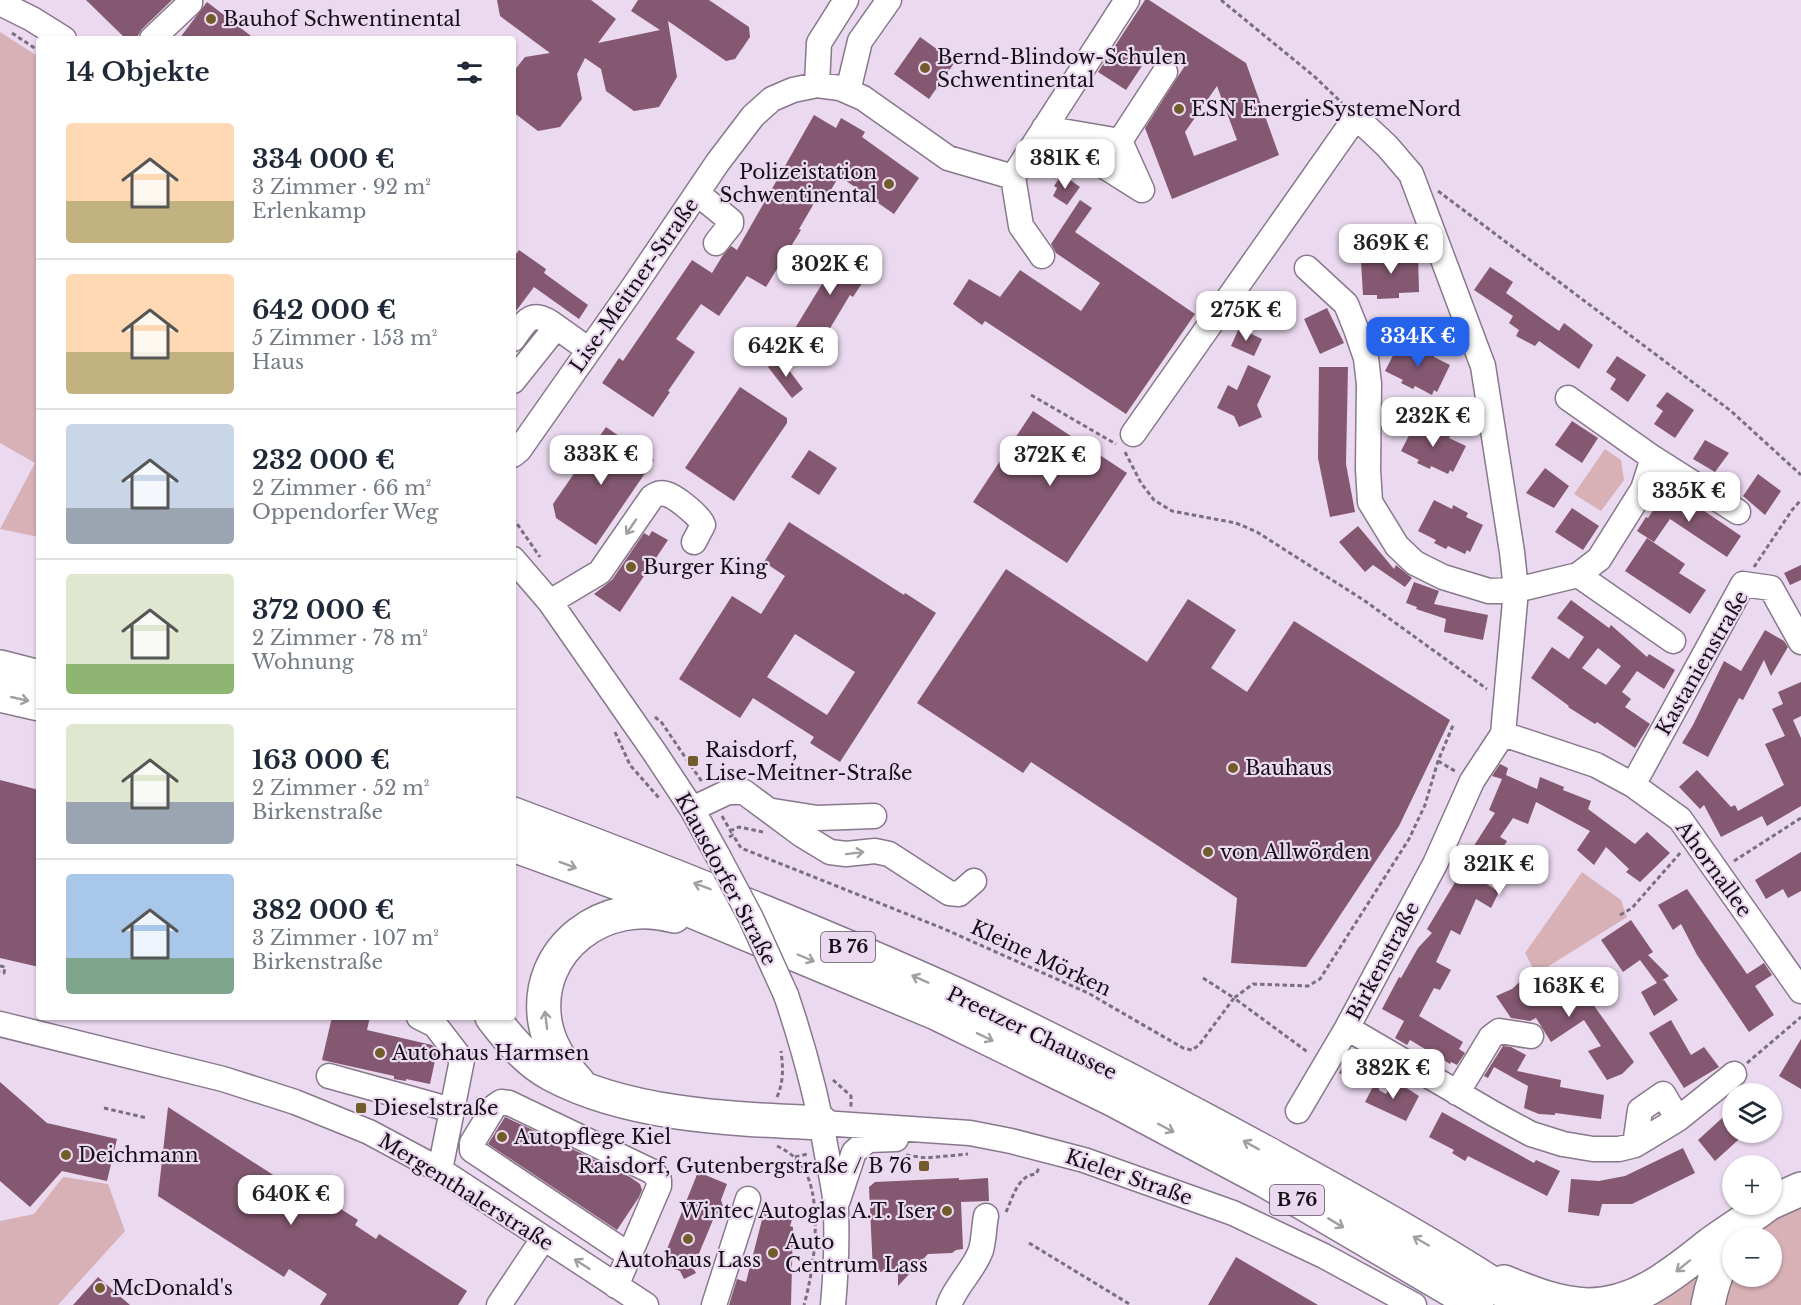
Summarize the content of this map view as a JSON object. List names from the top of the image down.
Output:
{
  "streets": {
    "highway": ["B 76", "Preetzer Chaussee"],
    "street": [
      "Lise-Meitner-Straße",
      "Kastanienstraße",
      "Ahornallee",
      "Klausdorfer Straße",
      "Birkenstraße",
      "Kieler Straße",
      "Mergenthalerstraße"
    ],
    "path": ["Kleine Mörken"]
  },
  "crossings": [
    ["Kastanienstraße", "Ahornallee"],
    ["Ahornallee", "Birkenstraße"],
    ["Klausdorfer Straße", "B 76"],
    ["Klausdorfer Straße", "Kleine Mörken"],
    ["Klausdorfer Straße", "Kieler Straße"],
    ["B 76", "Preetzer Chaussee"],
    ["B 76", "Kieler Straße"]
  ],
  "places": {
    "other": [
      "Bauhof Schwentinental",
      "Bernd-Blindow-Schulen Schwentinental",
      "ESN EnergieSystemeNord",
      "Polizeistation Schwentinental",
      "Burger King",
      "Bauhaus",
      "von Allwörden",
      "Autohaus Harmsen",
      "Autopflege Kiel",
      "Deichmann",
      "Wintec Autoglas A.T. Iser",
      "Autohaus Lass",
      "Auto Centrum Lass",
      "McDonald's"
    ],
    "transit": ["Raisdorf, Lise-Meitner-Straße", "Dieselstraße", "Raisdorf, Gutenbergstraße / B 76"]
  },
  "page": {
    "heading": "14 Objekte",
    "list": [
      {
        "name": "334 000 €",
        "note": "3 Zimmer · 92 m² · Erlenkamp"
      },
      {
        "name": "642 000 €",
        "note": "5 Zimmer · 153 m² · Haus"
      },
      {
        "name": "232 000 €",
        "note": "2 Zimmer · 66 m² · Oppendorfer Weg"
      },
      {
        "name": "372 000 €",
        "note": "2 Zimmer · 78 m² · Wohnung"
      },
      {
        "name": "163 000 €",
        "note": "2 Zimmer · 52 m² · Birkenstraße"
      },
      {
        "name": "382 000 €",
        "note": "3 Zimmer · 107 m² · Birkenstraße"
      }
    ],
    "price": [
      "381K €",
      "369K €",
      "302K €",
      "275K €",
      "334K €",
      "642K €",
      "232K €",
      "333K €",
      "372K €",
      "335K €",
      "321K €",
      "163K €",
      "382K €",
      "640K €"
    ],
    "map_buttons": ["+", "−"]
  }
}
